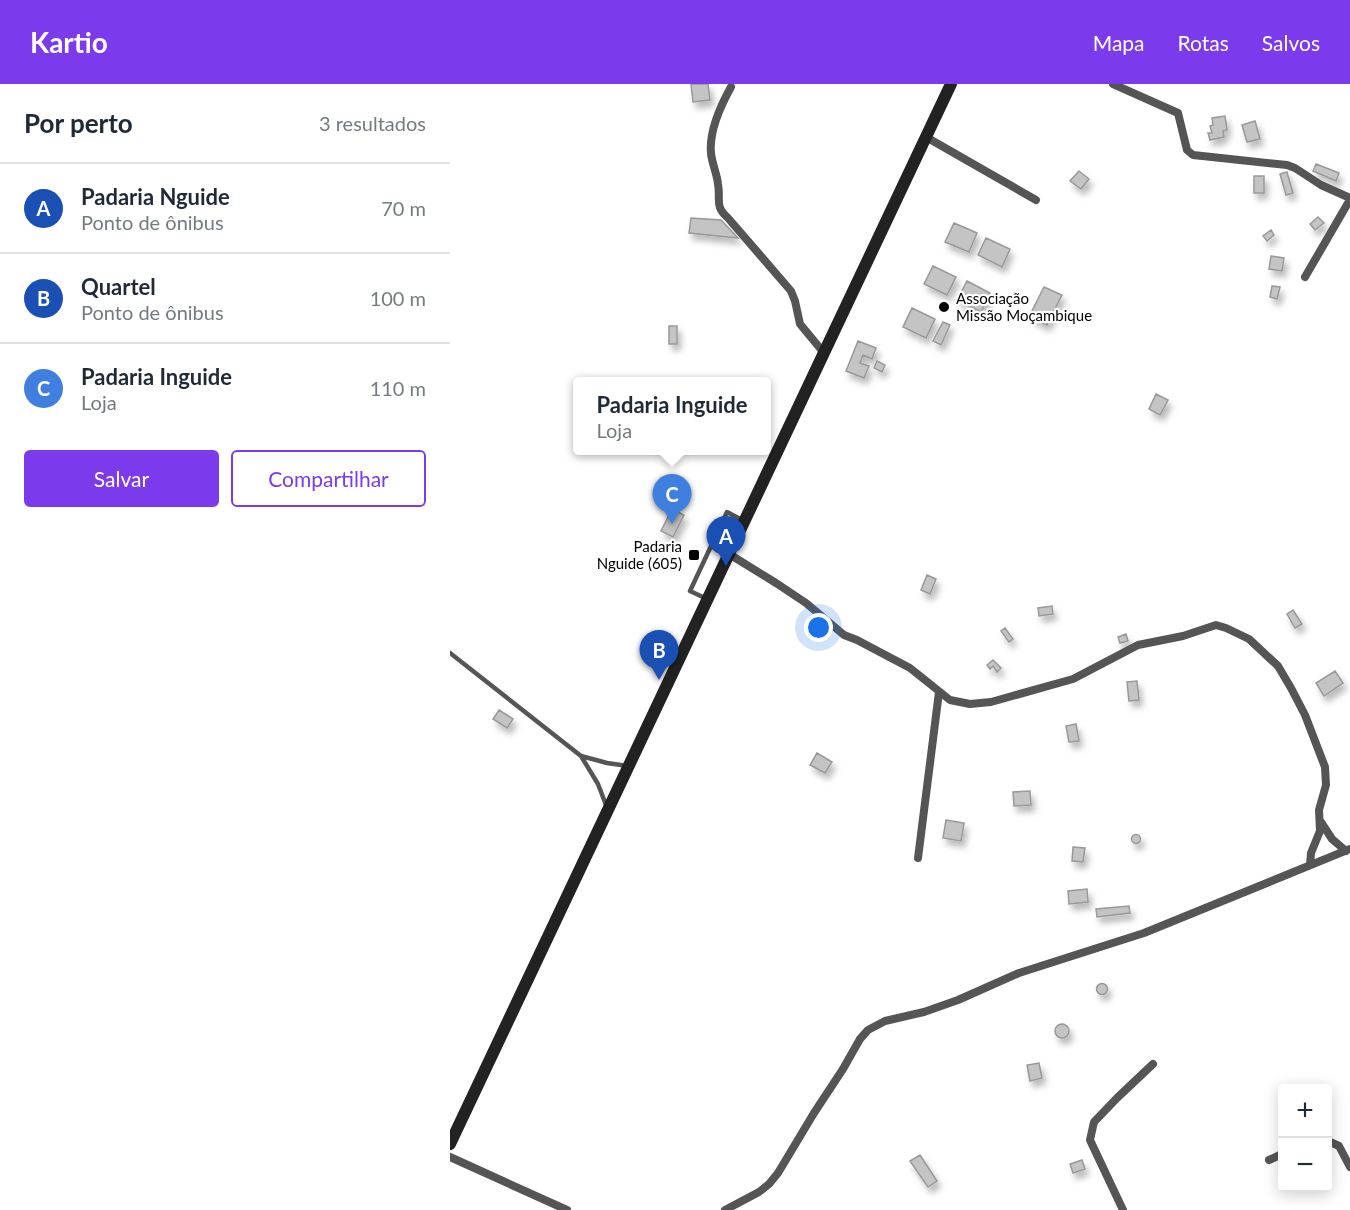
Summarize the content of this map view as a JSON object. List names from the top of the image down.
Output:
{
  "places": {
    "other": ["Associação Missão Moçambique"],
    "transit": ["Padaria Nguide (605)"]
  },
  "page": {
    "header": "Kartio",
    "nav": ["Mapa", "Rotas", "Salvos"],
    "heading": ["Por perto", "3 resultados"],
    "list": [
      {
        "mark": "A",
        "name": "Padaria Nguide",
        "note": "Ponto de ônibus",
        "value": "70 m"
      },
      {
        "mark": "B",
        "name": "Quartel",
        "note": "Ponto de ônibus",
        "value": "100 m"
      },
      {
        "mark": "C",
        "name": "Padaria Inguide",
        "note": "Loja",
        "value": "110 m"
      }
    ],
    "popup": ["Padaria Inguide", "Loja"],
    "buttons": ["Salvar", "Compartilhar"],
    "pins": ["C", "A", "B"],
    "map_buttons": ["+", "−"]
  }
}
